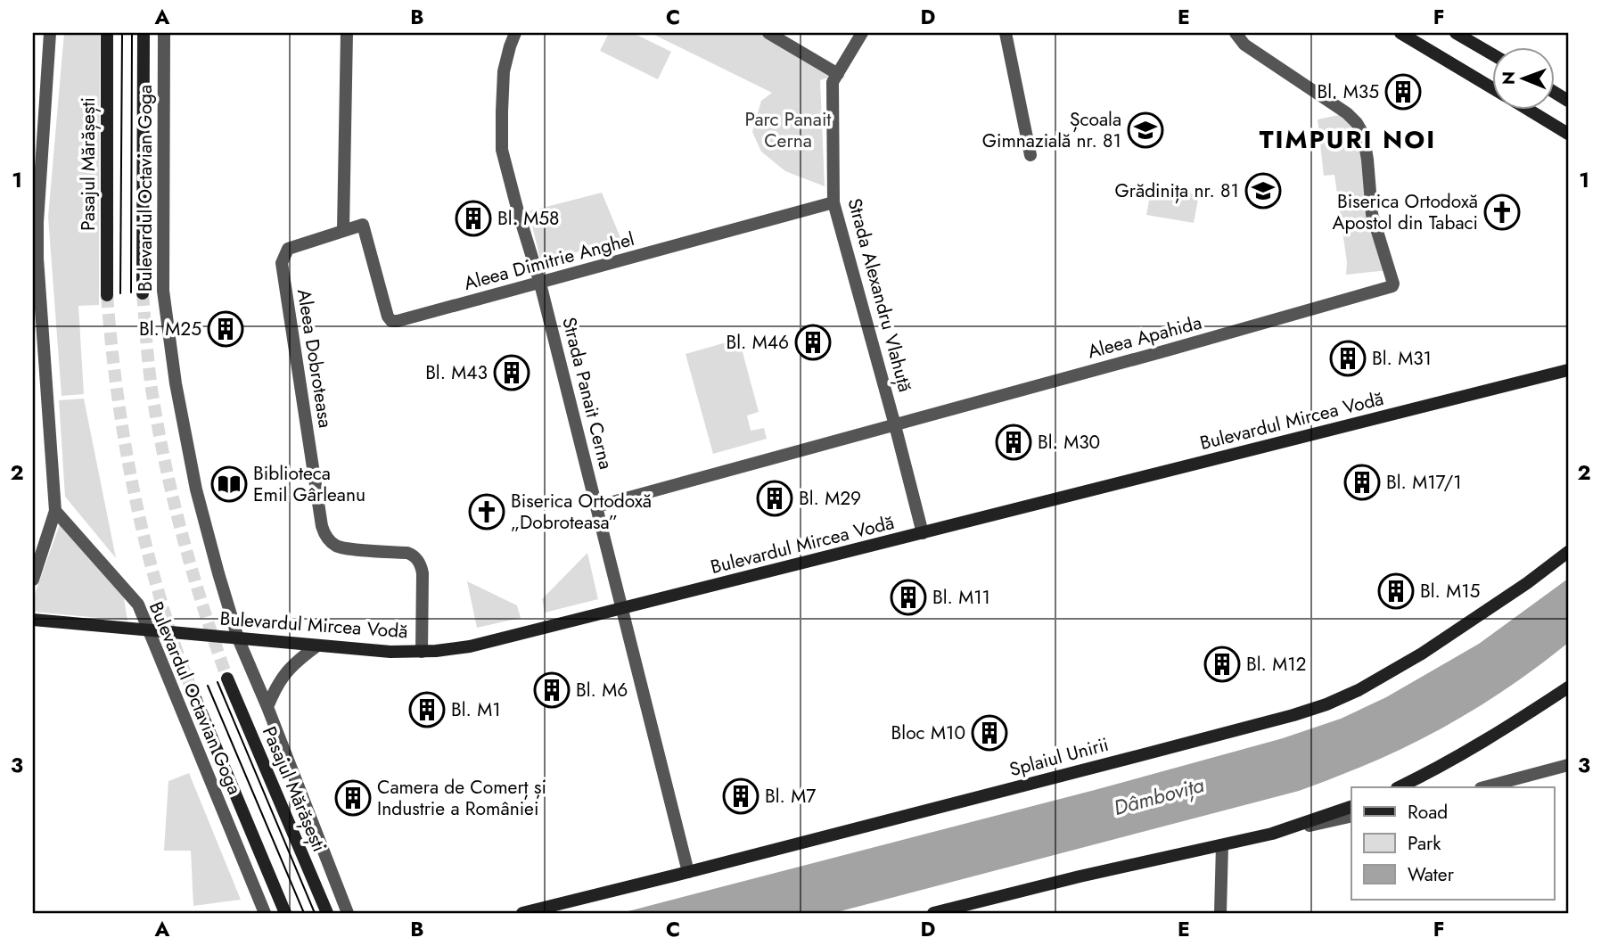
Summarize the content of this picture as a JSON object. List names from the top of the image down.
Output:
{
  "streets": {
    "main road": ["Pasajul Mărășești", "Bulevardul Mircea Vodă", "Splaiul Unirii"],
    "street": [
      "Bulevardul Octavian Goga",
      "Aleea Dimitrie Anghel",
      "Strada Alexandru Vlahuță",
      "Aleea Apahida",
      "Aleea Dobroteasa",
      "Strada Panait Cerna"
    ]
  },
  "crossings": [
    ["Bulevardul Octavian Goga", "Bulevardul Mircea Vodă"],
    ["Aleea Dimitrie Anghel", "Strada Alexandru Vlahuță"],
    ["Aleea Dimitrie Anghel", "Aleea Dobroteasa"],
    ["Aleea Dimitrie Anghel", "Strada Panait Cerna"],
    ["Strada Alexandru Vlahuță", "Aleea Apahida"],
    ["Strada Alexandru Vlahuță", "Bulevardul Mircea Vodă"],
    ["Aleea Apahida", "Strada Panait Cerna"],
    ["Aleea Dobroteasa", "Bulevardul Mircea Vodă"],
    ["Strada Panait Cerna", "Bulevardul Mircea Vodă"],
    ["Strada Panait Cerna", "Splaiul Unirii"]
  ],
  "districts": ["TIMPURI NOI"],
  "water": ["Dâmbovița"],
  "parks": ["Parc Panait Cerna"],
  "places": {
    "building": [
      "Bl. M35",
      "Bl. M58",
      "Bl. M25",
      "Bl. M46",
      "Bl. M31",
      "Bl. M43",
      "Bl. M30",
      "Bl. M17/1",
      "Bl. M29",
      "Bl. M15",
      "Bl. M11",
      "Bl. M12",
      "Bl. M6",
      "Bl. M1",
      "Bloc M10",
      "Bl. M7",
      "Camera de Comerț și Industrie a României"
    ],
    "school or university": ["Școala Gimnazială nr. 81", "Grădinița nr. 81"],
    "church": ["Biserica Ortodoxă Apostol din Tabaci", "Biserica Ortodoxă „Dobroteasa”"],
    "library": ["Biblioteca Emil Gârleanu"]
  },
  "legend": ["Road", "Park", "Water"],
  "north": "left",
  "grid": {
    "columns": [
      "A",
      "B",
      "C",
      "D",
      "E",
      "F"
    ],
    "rows": ["1", "2", "3"]
  }
}
